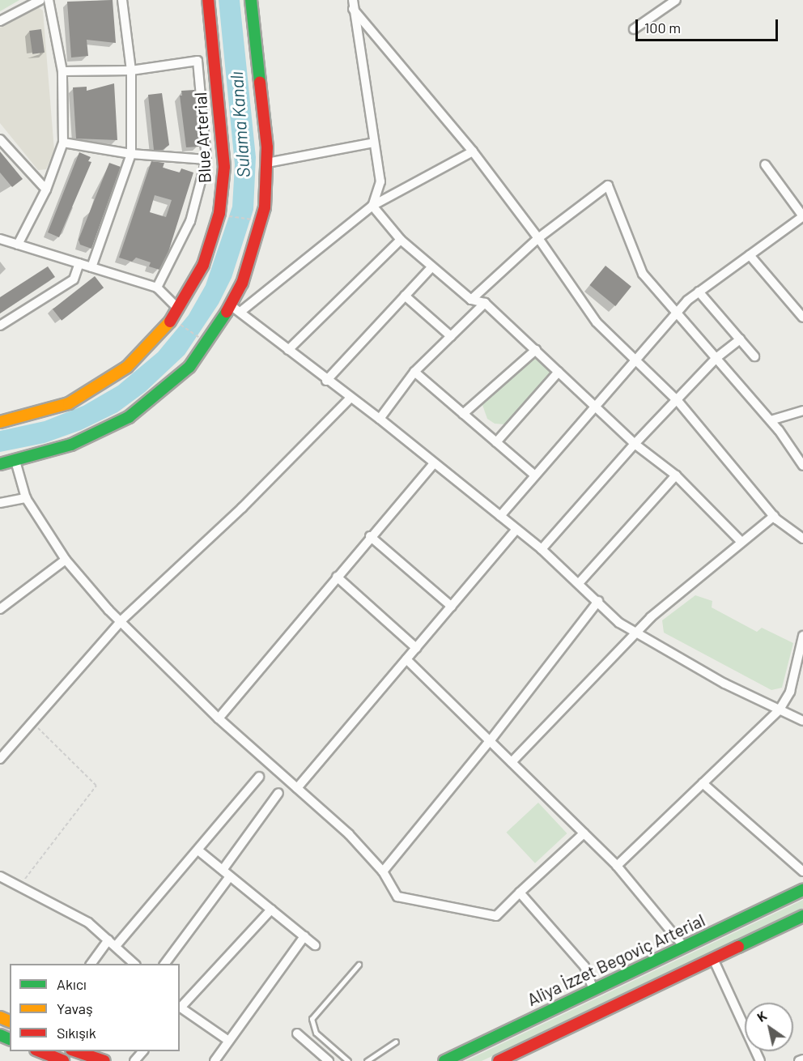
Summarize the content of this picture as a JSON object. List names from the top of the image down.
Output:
{
  "streets": {
    "main road": ["Blue Arterial", "Aliya İzzet Begoviç Arterial"]
  },
  "water": ["Sulama Kanalı"],
  "legend": ["Akıcı", "Yavaş", "Sıkışık"],
  "scale_bar": "100 m",
  "north": "top left"
}
